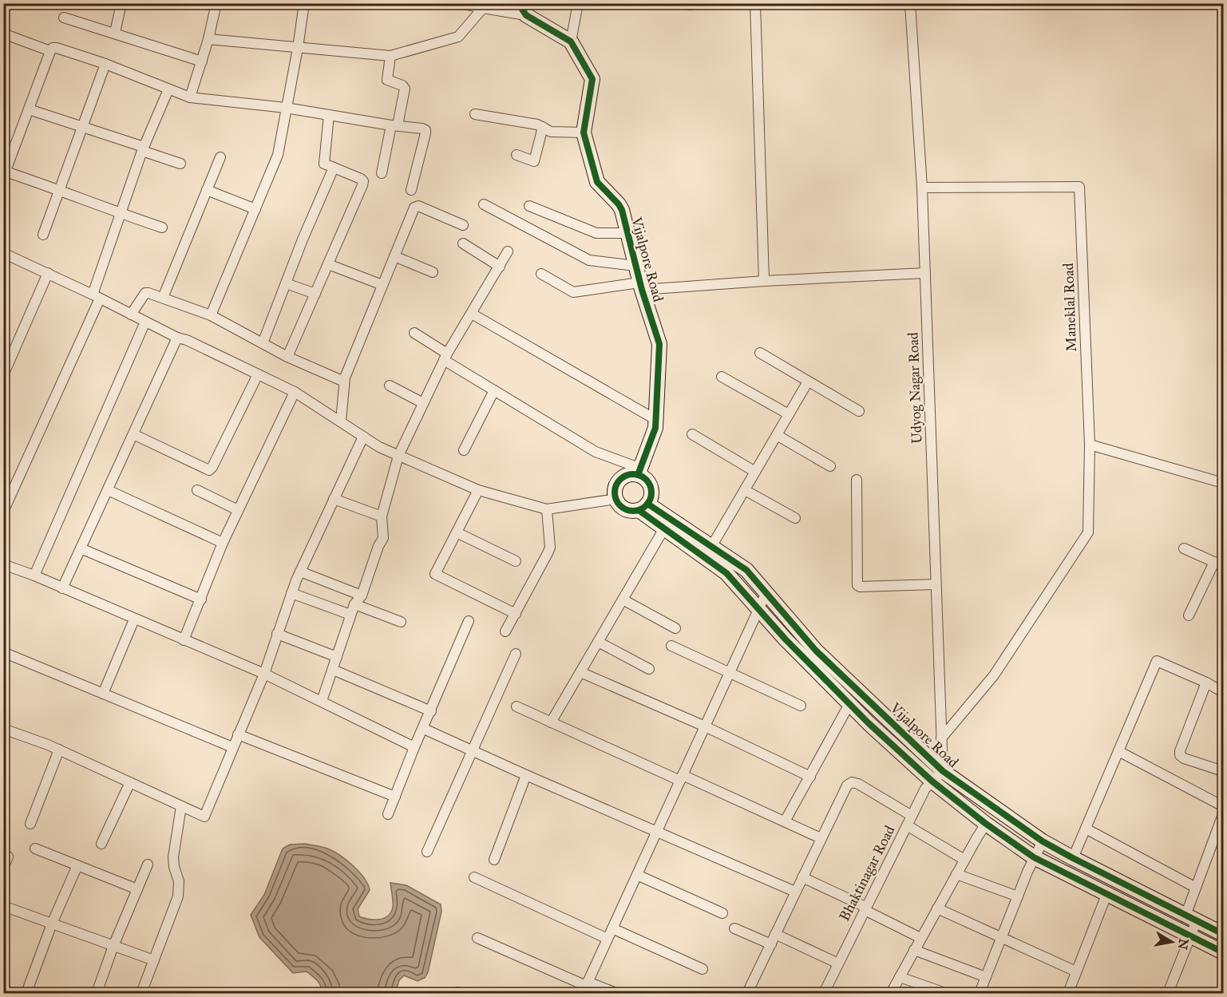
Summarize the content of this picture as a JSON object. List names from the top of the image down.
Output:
{
  "streets": {
    "main road": ["Vijalpore Road"],
    "street": ["Maneklal Road", "Udyog Nagar Road", "Bhaktinagar Road"]
  },
  "crossings": [
    ["Vijalpore Road", "Udyog Nagar Road"],
    ["Vijalpore Road", "Bhaktinagar Road"],
    ["Maneklal Road", "Udyog Nagar Road"],
    ["Udyog Nagar Road", "Bhaktinagar Road"]
  ],
  "north": "right"
}
